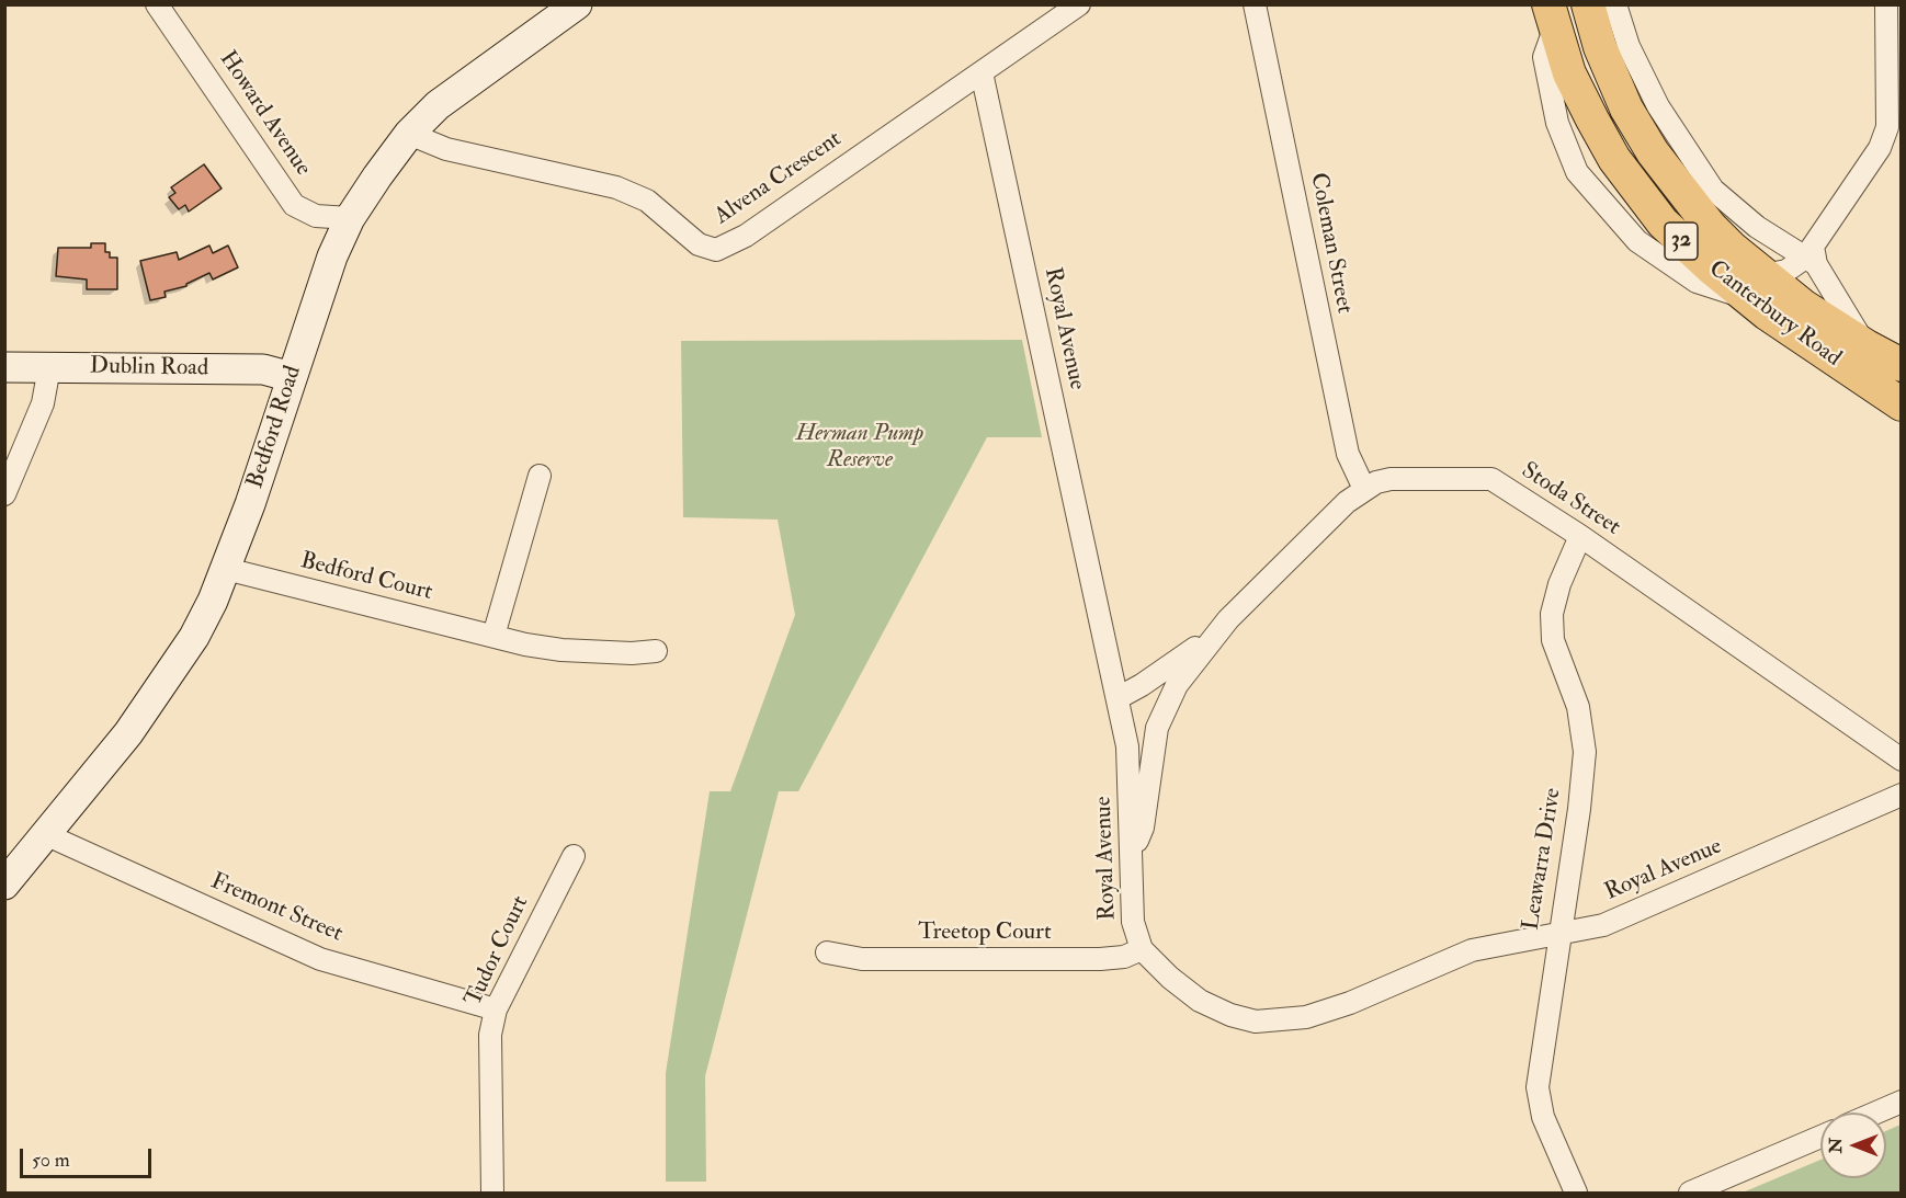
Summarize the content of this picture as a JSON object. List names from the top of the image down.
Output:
{
  "streets": {
    "main road": [
      "32",
      "Canterbury Road",
      "Dublin Road",
      "Bedford Road"
    ],
    "street": [
      "Howard Avenue",
      "Alvena Crescent",
      "Coleman Street",
      "Royal Avenue",
      "Stoda Street",
      "Bedford Court",
      "Leawarra Drive",
      "Fremont Street",
      "Treetop Court",
      "Tudor Court"
    ]
  },
  "crossings": [
    ["Howard Avenue", "Bedford Road"],
    ["Alvena Crescent", "Royal Avenue"],
    ["Alvena Crescent", "Bedford Road"],
    ["Coleman Street", "Stoda Street"],
    ["Royal Avenue", "Stoda Street"],
    ["Royal Avenue", "Leawarra Drive"],
    ["Royal Avenue", "Treetop Court"],
    ["Dublin Road", "Bedford Road"],
    ["Bedford Road", "Bedford Court"],
    ["Bedford Road", "Fremont Street"],
    ["Stoda Street", "Leawarra Drive"],
    ["Fremont Street", "Tudor Court"]
  ],
  "parks": ["Herman Pump Reserve"],
  "scale_bar": "50 m",
  "north": "left"
}
